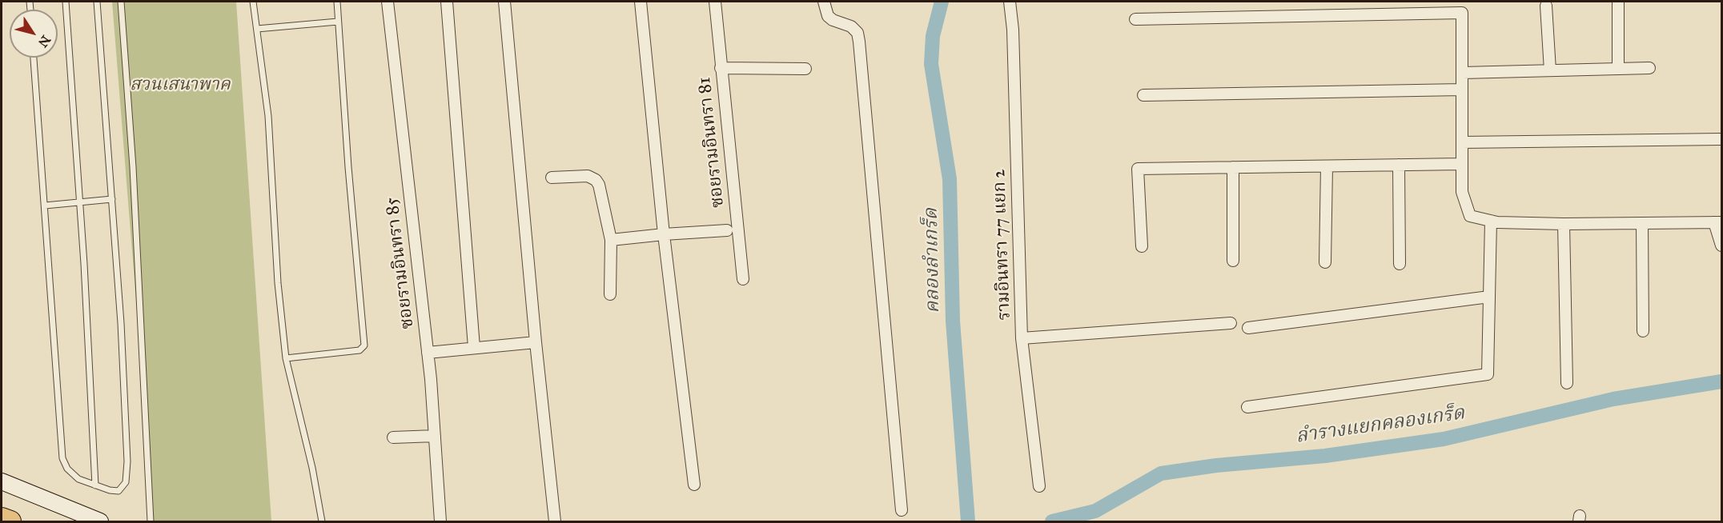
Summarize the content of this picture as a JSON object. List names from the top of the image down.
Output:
{
  "streets": {
    "street": ["ซอยรามอินทรา 81", "รามอินทรา 77 แยก 2", "ซอยรามอินทรา 85"]
  },
  "water": ["คลองลำเกร็ด", "ลำรางแยกคลองเกร็ด"],
  "parks": ["สวนเสนาพาค"],
  "north": "bottom right"
}
